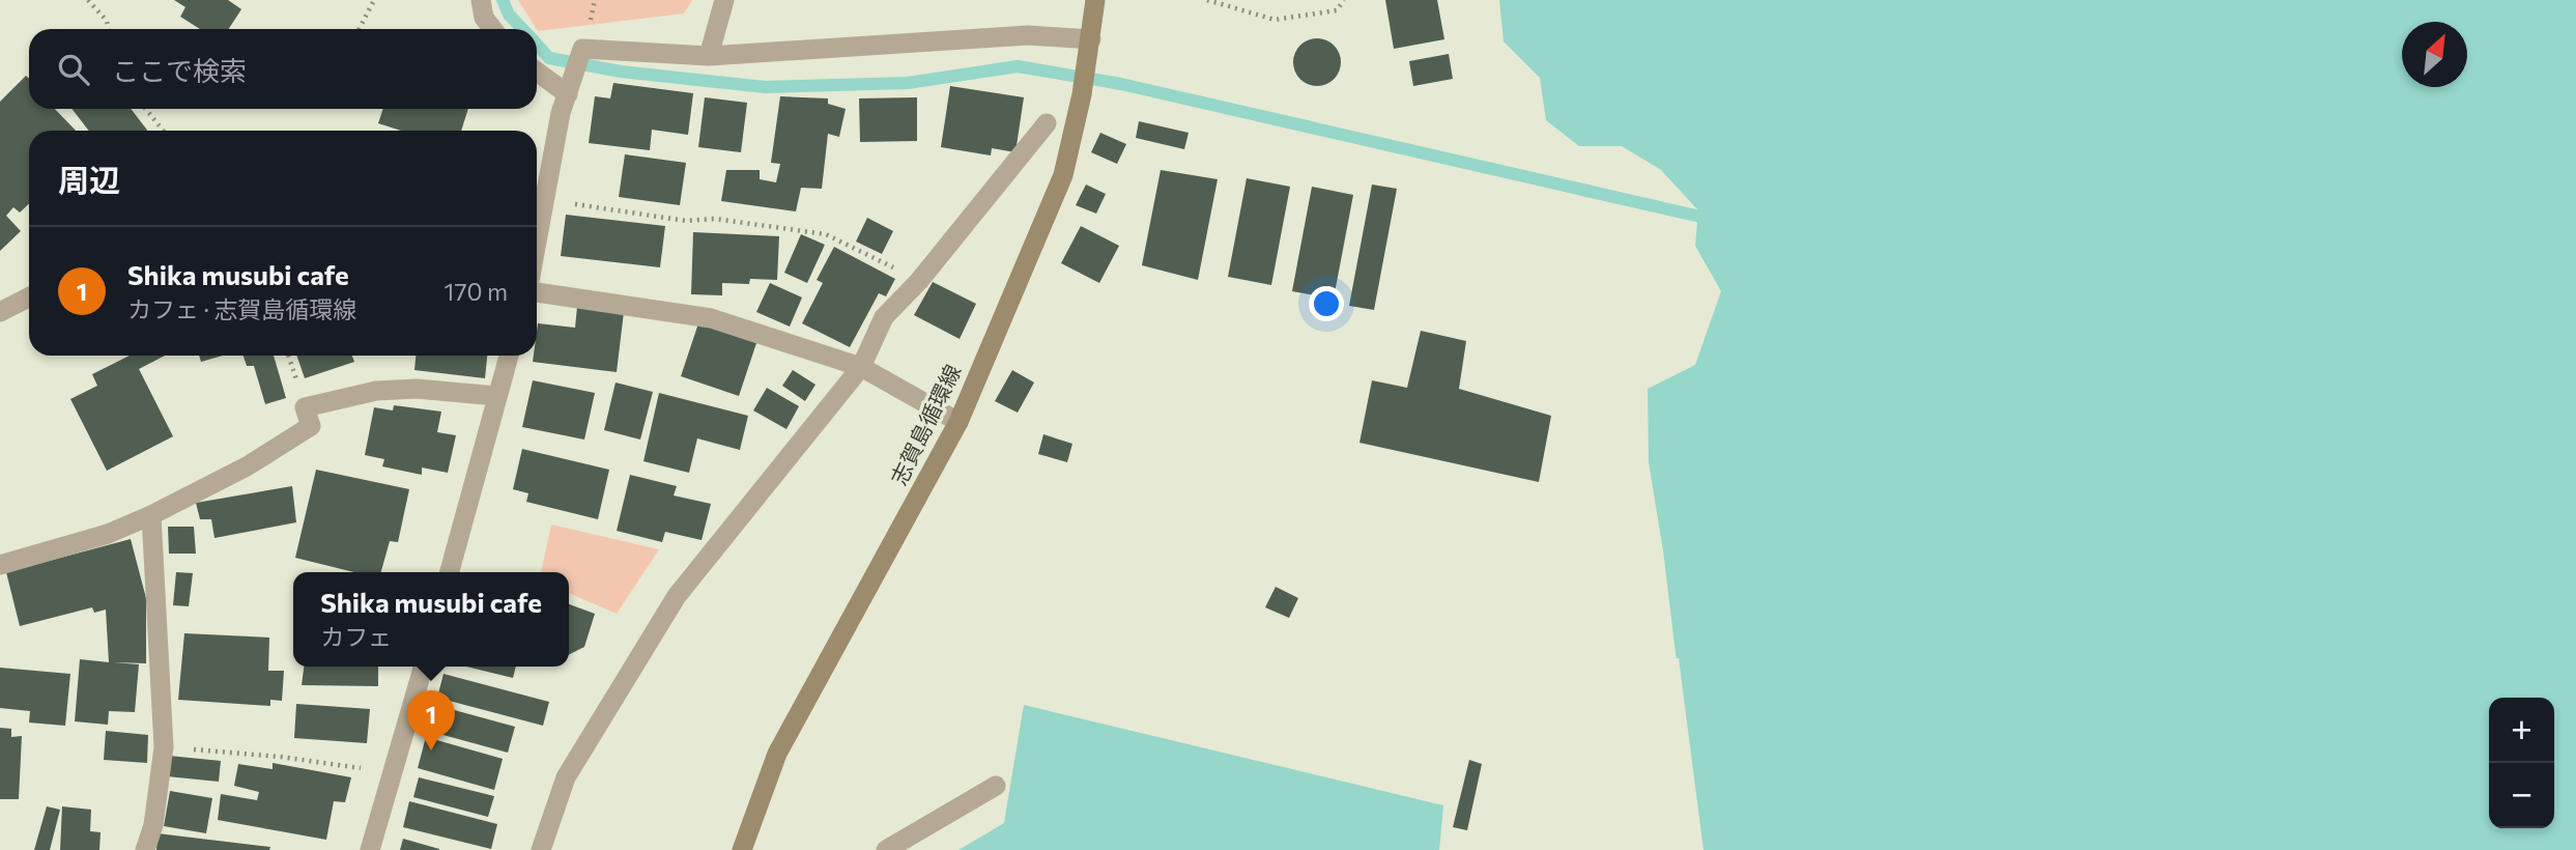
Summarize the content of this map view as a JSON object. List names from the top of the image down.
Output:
{
  "streets": {
    "main road": ["志賀島循環線"]
  },
  "north": "top right",
  "page": {
    "search": "ここで検索",
    "heading": "周辺",
    "list": [
      {
        "mark": "1",
        "name": "Shika musubi cafe",
        "note": "カフェ · 志賀島循環線",
        "value": "170 m"
      }
    ],
    "popup": ["Shika musubi cafe", "カフェ"],
    "pins": "1",
    "map_buttons": ["+", "−"]
  }
}
